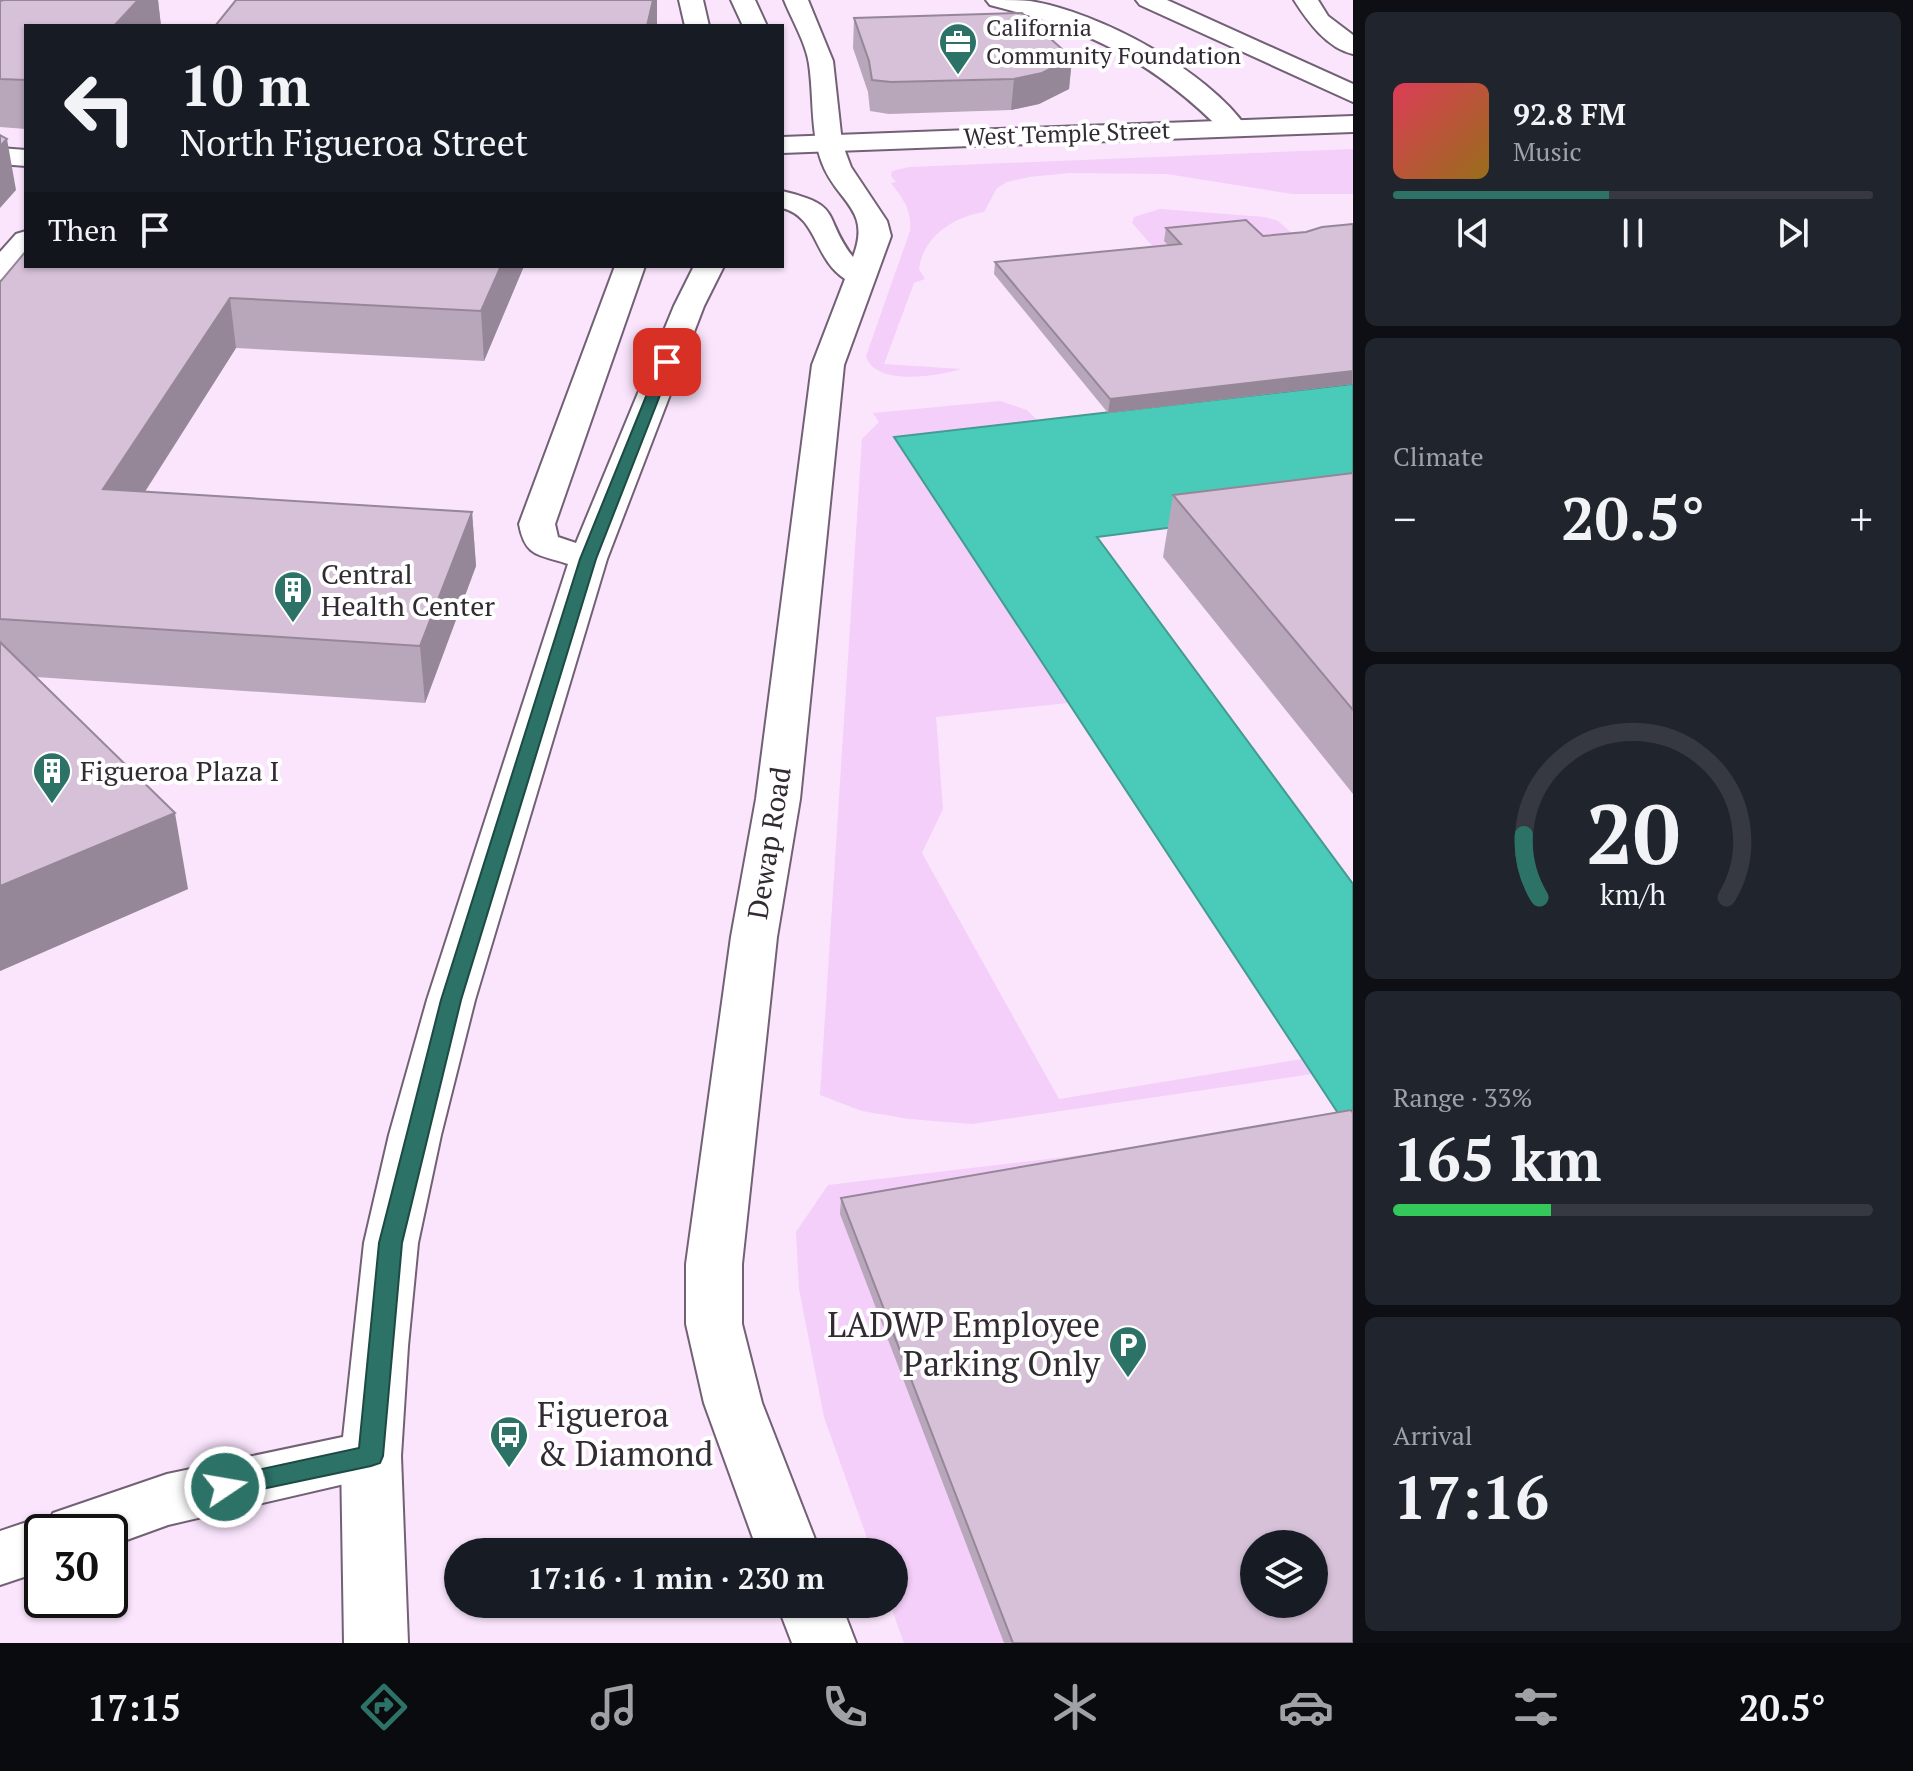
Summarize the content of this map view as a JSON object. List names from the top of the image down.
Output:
{
  "streets": {
    "main road": ["West Temple Street", "Dewap Road"]
  },
  "crossings": [
    ["West Temple Street", "Dewap Road"]
  ],
  "places": {
    "office": ["California Community Foundation"],
    "building": ["Central Health Center", "Figueroa Plaza I"],
    "parking": ["LADWP Employee Parking Only"],
    "bus stop": ["Figueroa & Diamond"]
  },
  "page": {
    "turn": ["10 m", "North Figueroa Street"],
    "song": ["92.8 FM", "Music"],
    "then": "Then",
    "tile": [
      "Climate",
      ["Range · 33%", "165 km"],
      ["Arrival", "17:16"]
    ],
    "heat": ["−", "20.5°", "+"],
    "limit": "30",
    "trip": "17:16 · 1 min · 230 m",
    "tabs": ["17:15", "20.5°"],
    "gauge": ["20", "km/h"]
  }
}
